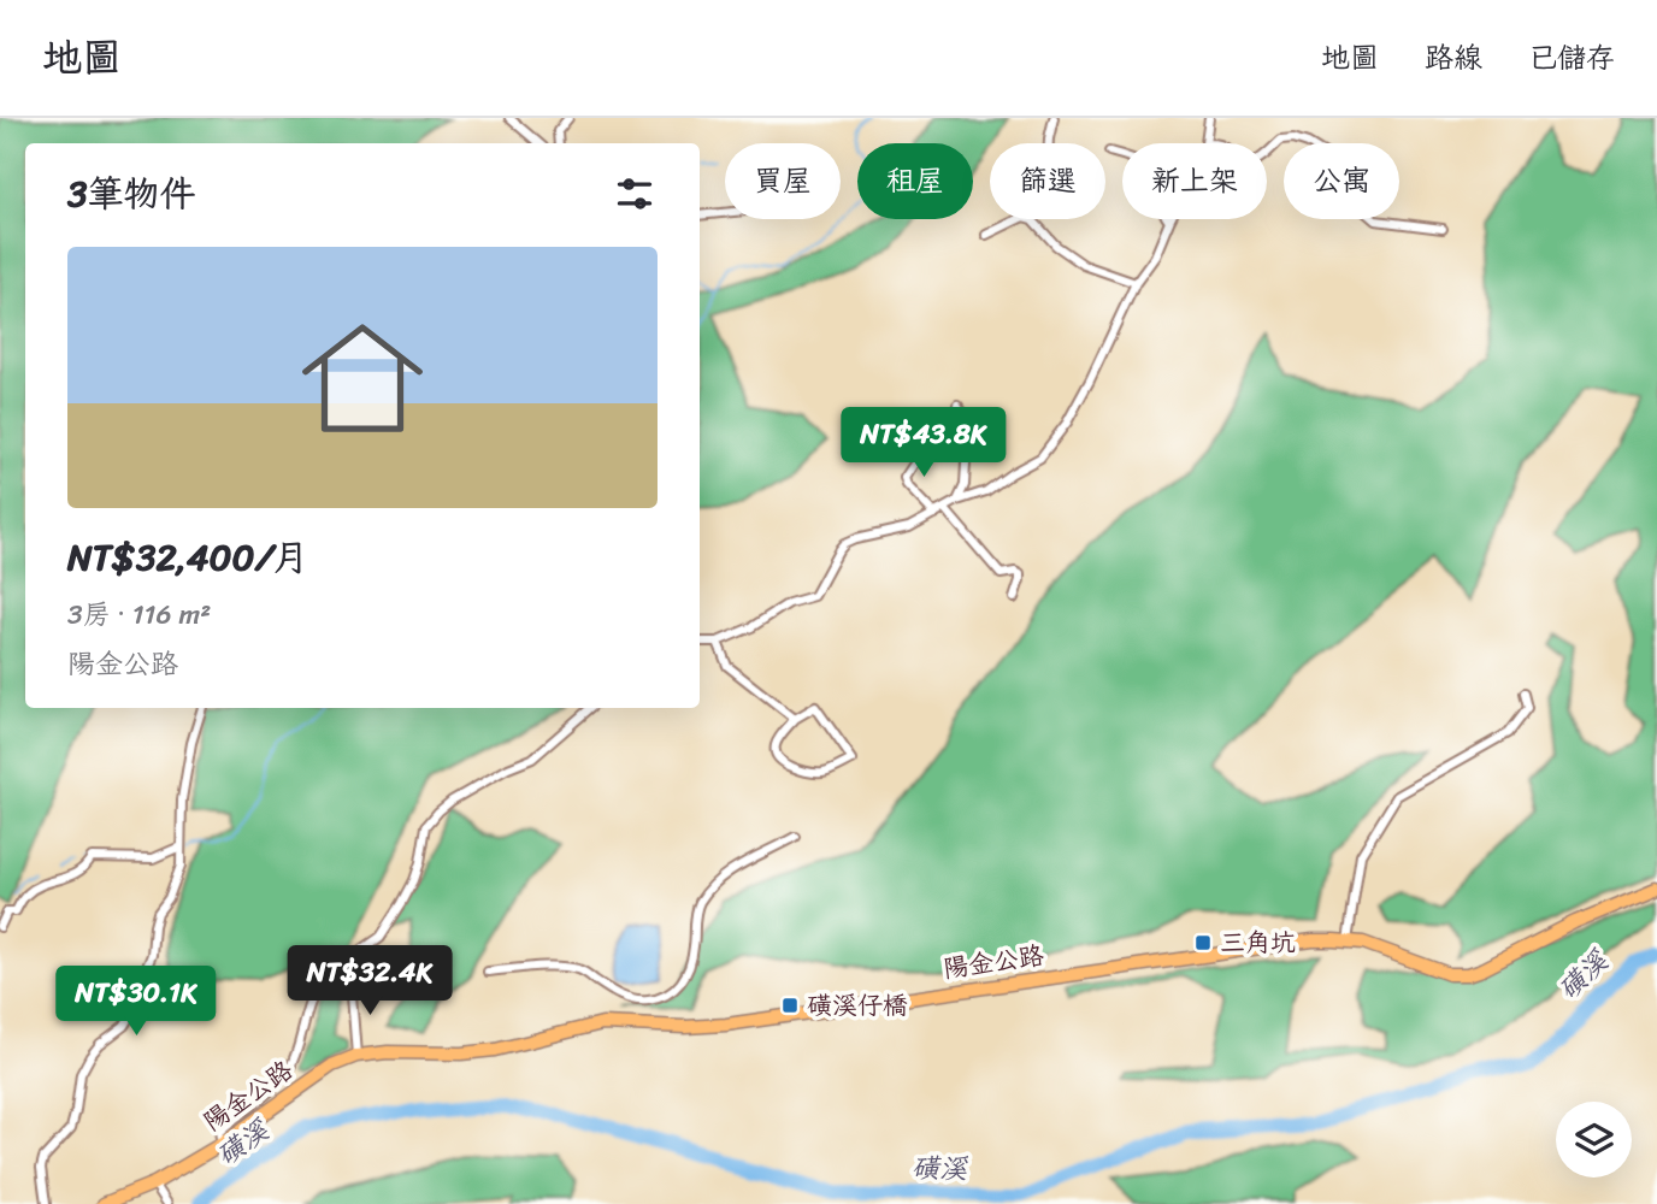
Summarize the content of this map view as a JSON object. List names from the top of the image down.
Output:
{
  "streets": {
    "main road": ["陽金公路"]
  },
  "water": ["磺溪"],
  "places": {
    "transit": ["三角坑", "磺溪仔橋"]
  },
  "page": {
    "header": "地圖",
    "nav": ["地圖", "路線", "已儲存"],
    "chip": [
      "買屋",
      "租屋",
      "篩選",
      "新上架",
      "公寓"
    ],
    "heading": "3筆物件",
    "list": [
      {
        "name": "NT$32,400/月",
        "note": "3房 · 116 m² · 陽金公路"
      }
    ],
    "price": ["NT$43.8K", "NT$32.4K", "NT$30.1K"]
  }
}
